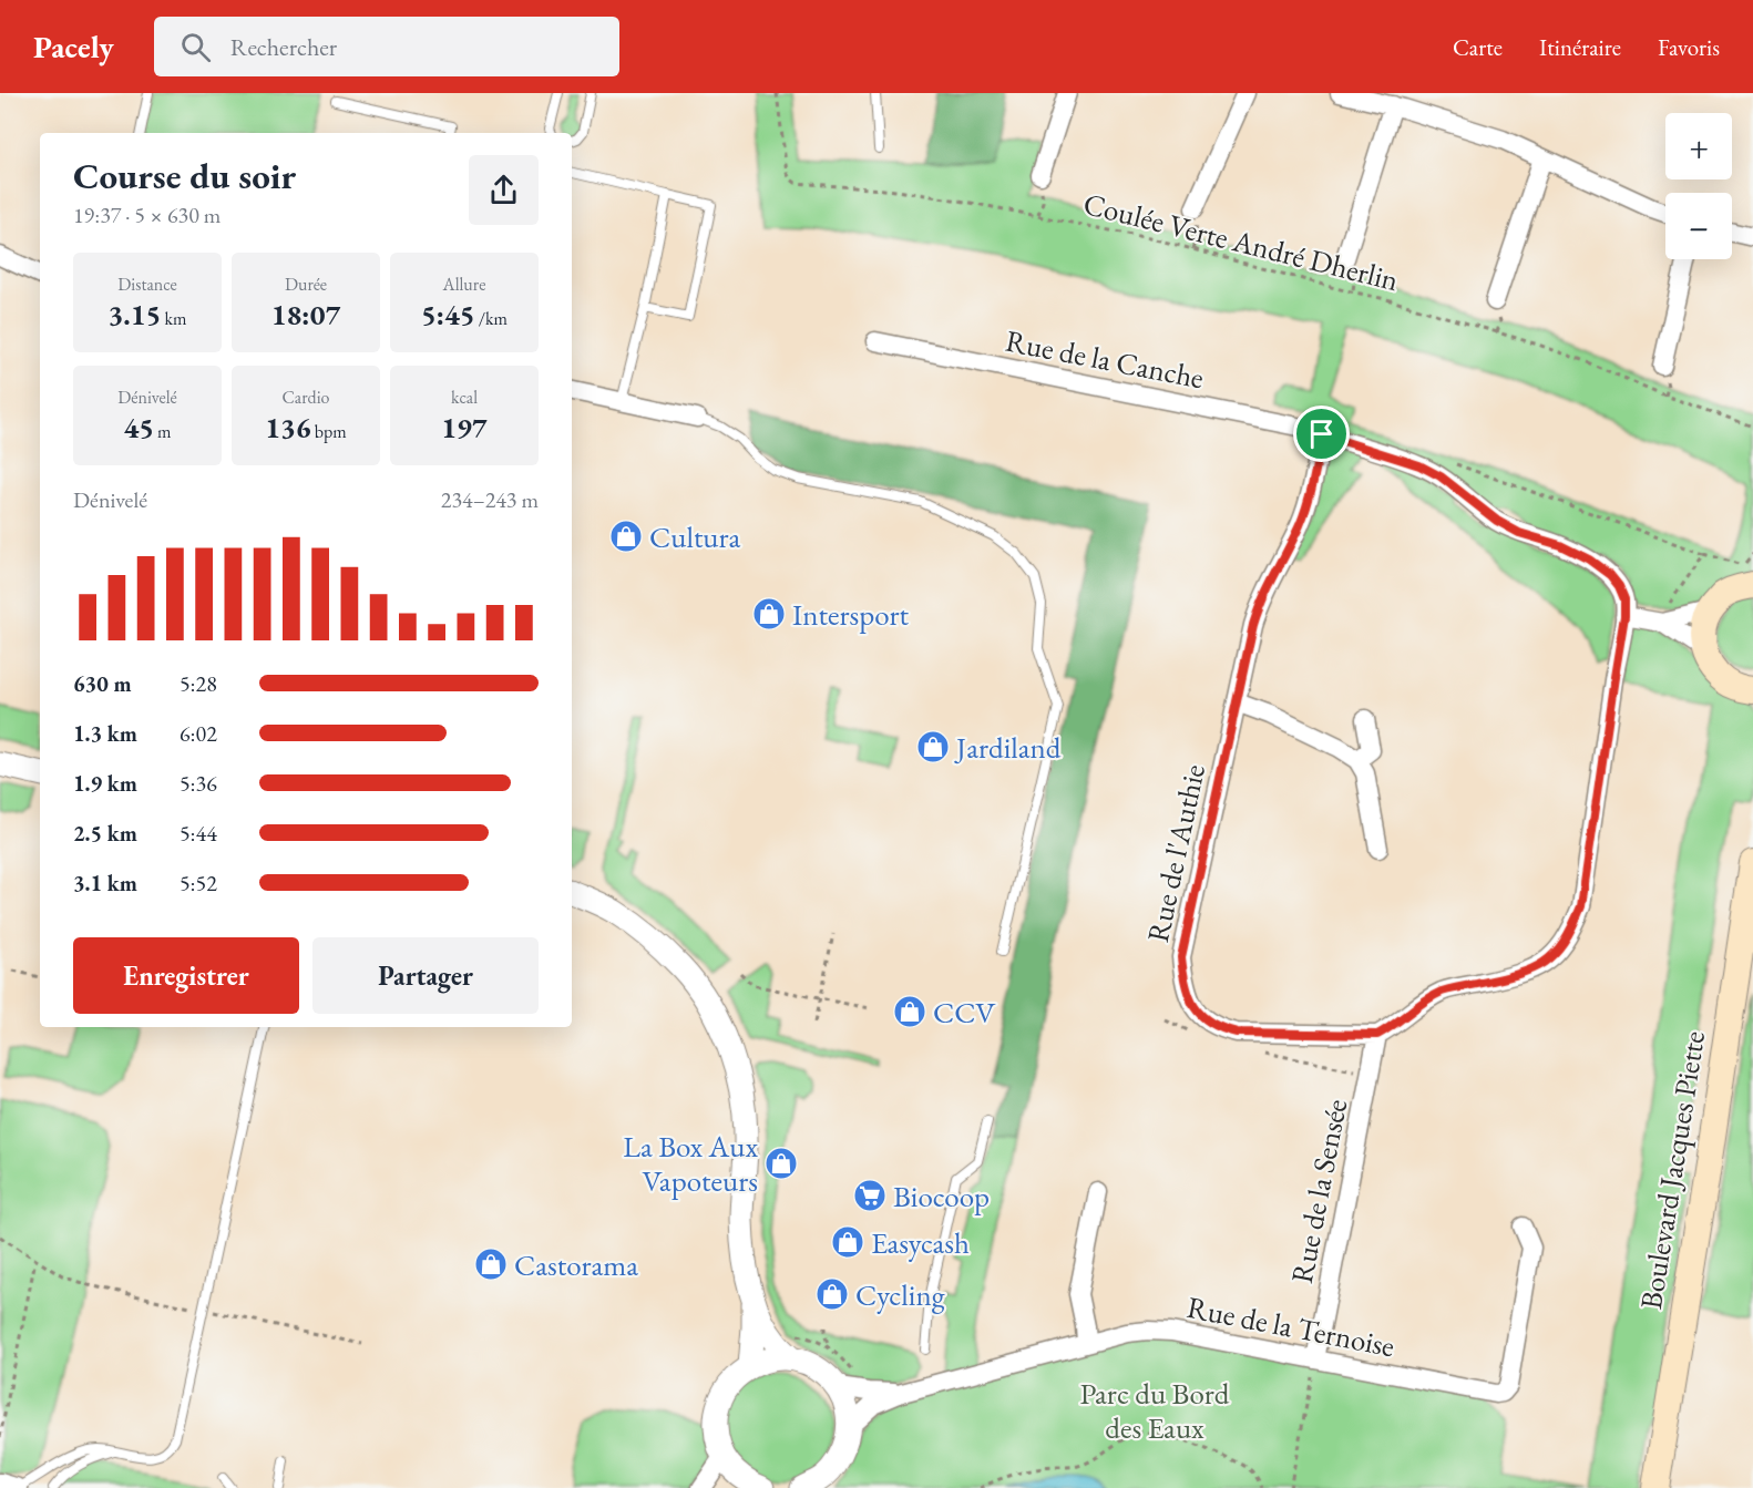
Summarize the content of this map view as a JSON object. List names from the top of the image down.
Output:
{
  "streets": {
    "main road": ["Boulevard Jacques Piette"],
    "street": [
      "Rue de la Canche",
      "Rue de l'Authie",
      "Rue de la Sensée",
      "Rue de la Ternoise"
    ],
    "path": ["Coulée Verte André Dherlin"]
  },
  "crossings": [
    ["Rue de la Canche", "Rue de l'Authie"],
    ["Rue de l'Authie", "Rue de la Sensée"],
    ["Rue de la Sensée", "Rue de la Ternoise"]
  ],
  "parks": ["Parc du Bord des Eaux"],
  "places": {
    "shop": [
      "Cultura",
      "Intersport",
      "Jardiland",
      "CCV",
      "La Box Aux Vapoteurs",
      "Easycash",
      "Castorama",
      "Cycling"
    ],
    "supermarket": ["Biocoop"]
  },
  "page": {
    "header": "Pacely",
    "search": "Rechercher",
    "nav": ["Carte", "Itinéraire", "Favoris"],
    "map_buttons": ["+", "−"],
    "heading": ["Course du soir", "19:37 · 5 × 630 m"],
    "stats": [
      ["Distance", "3.15 km"],
      ["Durée", "18:07"],
      ["Allure", "5:45 /km"],
      ["Dénivelé", "45 m"],
      ["Cardio", "136 bpm"],
      ["kcal", "197"]
    ],
    "chart": ["Dénivelé", "234–243 m"],
    "list": [
      {
        "name": "630 m",
        "note": "5:28"
      },
      {
        "name": "1.3 km",
        "note": "6:02"
      },
      {
        "name": "1.9 km",
        "note": "5:36"
      },
      {
        "name": "2.5 km",
        "note": "5:44"
      },
      {
        "name": "3.1 km",
        "note": "5:52"
      }
    ],
    "buttons": ["Enregistrer", "Partager"]
  }
}
